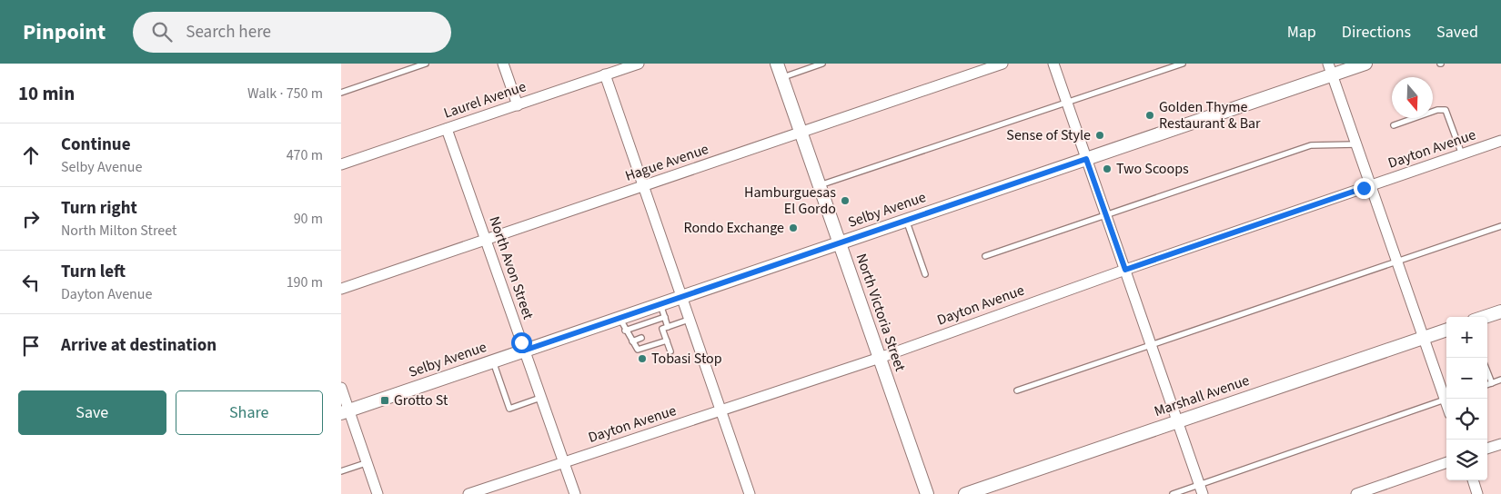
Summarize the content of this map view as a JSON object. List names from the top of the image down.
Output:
{
  "streets": {
    "street": [
      "Laurel Avenue",
      "Dayton Avenue",
      "Hague Avenue",
      "Selby Avenue",
      "North Avon Street",
      "North Victoria Street",
      "Marshall Avenue"
    ]
  },
  "crossings": [
    ["Laurel Avenue", "North Avon Street"],
    ["Dayton Avenue", "North Avon Street"],
    ["Dayton Avenue", "North Victoria Street"],
    ["Hague Avenue", "North Avon Street"],
    ["Hague Avenue", "North Victoria Street"],
    ["Selby Avenue", "North Avon Street"],
    ["Selby Avenue", "North Victoria Street"]
  ],
  "places": {
    "other": [
      "Golden Thyme Restaurant & Bar",
      "Sense of Style",
      "Two Scoops",
      "Hamburguesas El Gordo",
      "Rondo Exchange",
      "Tobasi Stop"
    ],
    "transit": ["Grotto St"]
  },
  "north": "bottom",
  "page": {
    "header": "Pinpoint",
    "search": "Search here",
    "nav": ["Map", "Directions", "Saved"],
    "heading": ["10 min", "Walk · 750 m"],
    "list": [
      ["Continue", "Selby Avenue", "470 m"],
      ["Turn right", "North Milton Street", "90 m"],
      ["Turn left", "Dayton Avenue", "190 m"],
      "Arrive at destination"
    ],
    "map_buttons": ["+", "−"],
    "buttons": ["Save", "Share"]
  }
}
